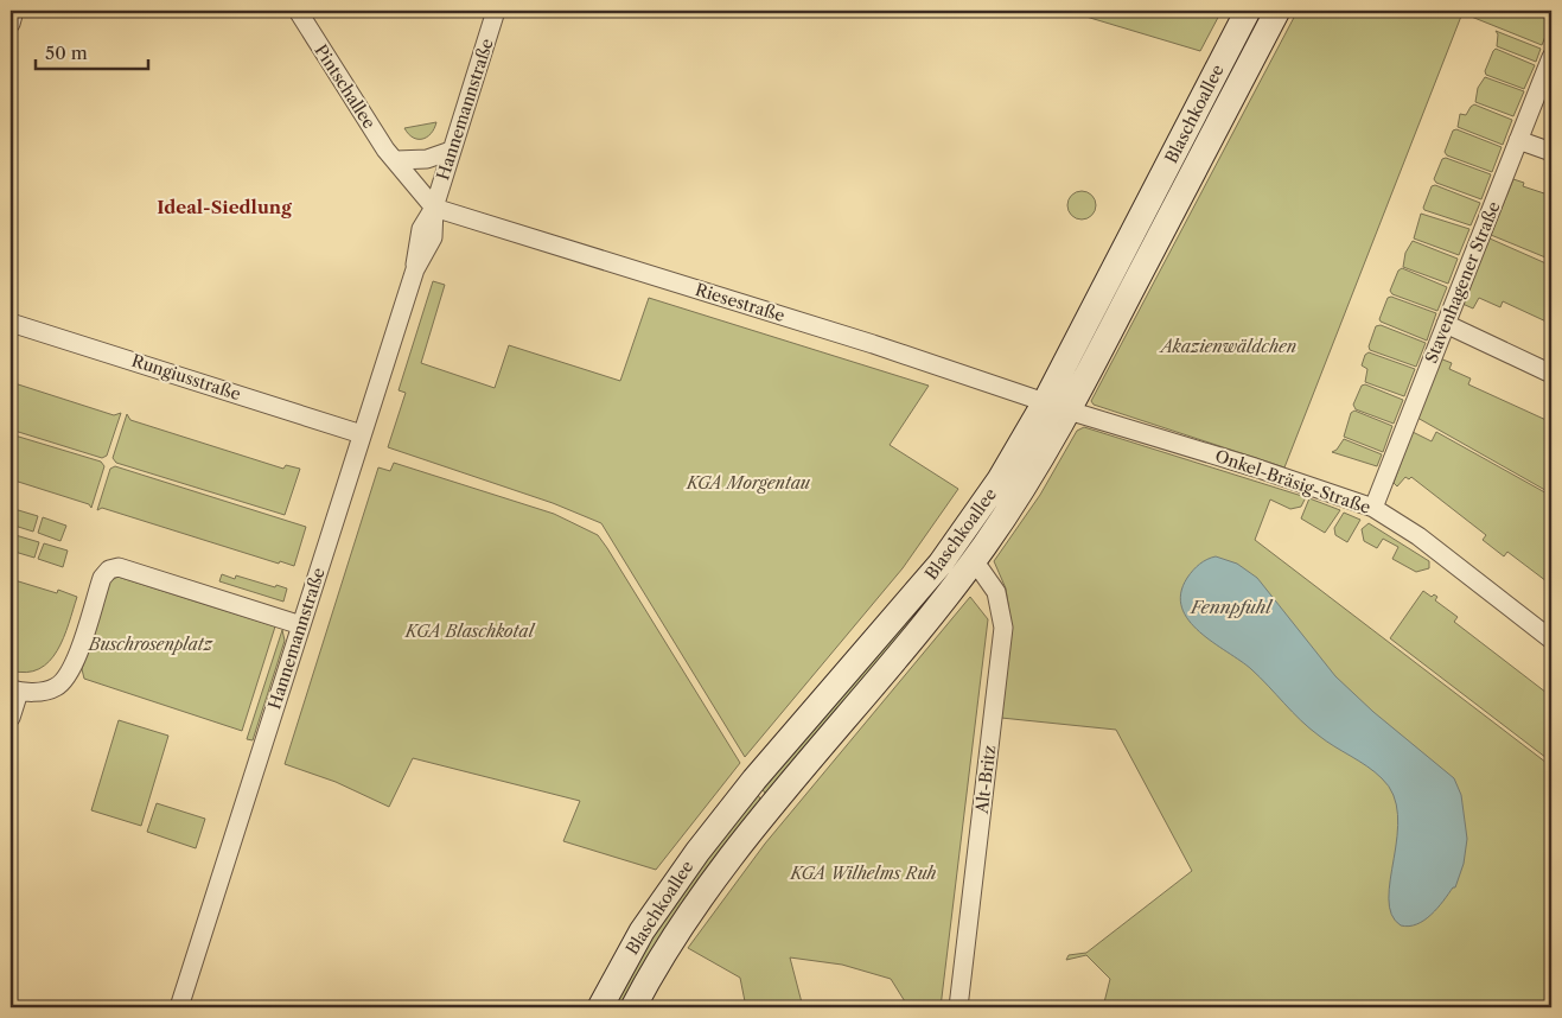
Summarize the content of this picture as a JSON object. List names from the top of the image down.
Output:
{
  "streets": {
    "main road": ["Blaschkoallee"],
    "street": [
      "Pintschallee",
      "Hannemannstraße",
      "Stavenhagener Straße",
      "Riesestraße",
      "Rungiusstraße",
      "Onkel-Bräsig-Straße",
      "Alt-Britz"
    ]
  },
  "crossings": [
    ["Pintschallee", "Hannemannstraße"],
    ["Pintschallee", "Riesestraße"],
    ["Hannemannstraße", "Riesestraße"],
    ["Hannemannstraße", "Rungiusstraße"],
    ["Blaschkoallee", "Riesestraße"],
    ["Blaschkoallee", "Onkel-Bräsig-Straße"],
    ["Blaschkoallee", "Alt-Britz"],
    ["Stavenhagener Straße", "Onkel-Bräsig-Straße"]
  ],
  "districts": ["Ideal-Siedlung"],
  "water": ["Fennpfuhl"],
  "parks": [
    "Akazienwäldchen",
    "KGA Morgentau",
    "KGA Blaschkotal",
    "Buschrosenplatz",
    "KGA Wilhelms Ruh"
  ],
  "scale_bar": "50 m"
}
